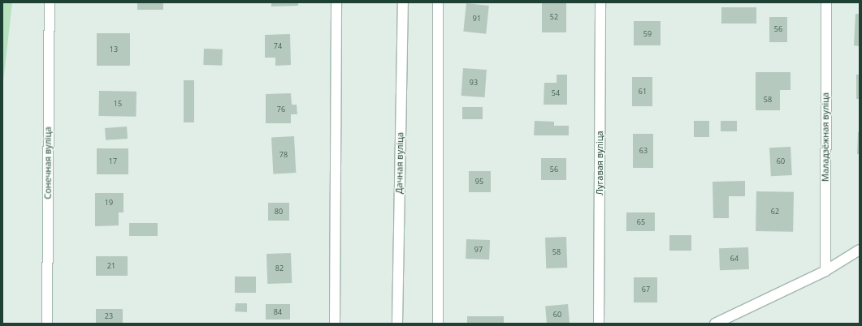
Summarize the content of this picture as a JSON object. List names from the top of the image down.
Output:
{
  "streets": {
    "street": [
      "Маладзёжная вуліца",
      "Сонечная вуліца",
      "Дачная вуліца",
      "Лугавая вуліца"
    ]
  },
  "house_numbers": [
    "52",
    "91",
    "56",
    "59",
    "74",
    "13",
    "93",
    "61",
    "54",
    "58",
    "15",
    "76",
    "63",
    "78",
    "17",
    "60",
    "56",
    "95",
    "19",
    "80",
    "62",
    "65",
    "97",
    "58",
    "64",
    "21",
    "82",
    "67",
    "84",
    "60",
    "23"
  ]
}
